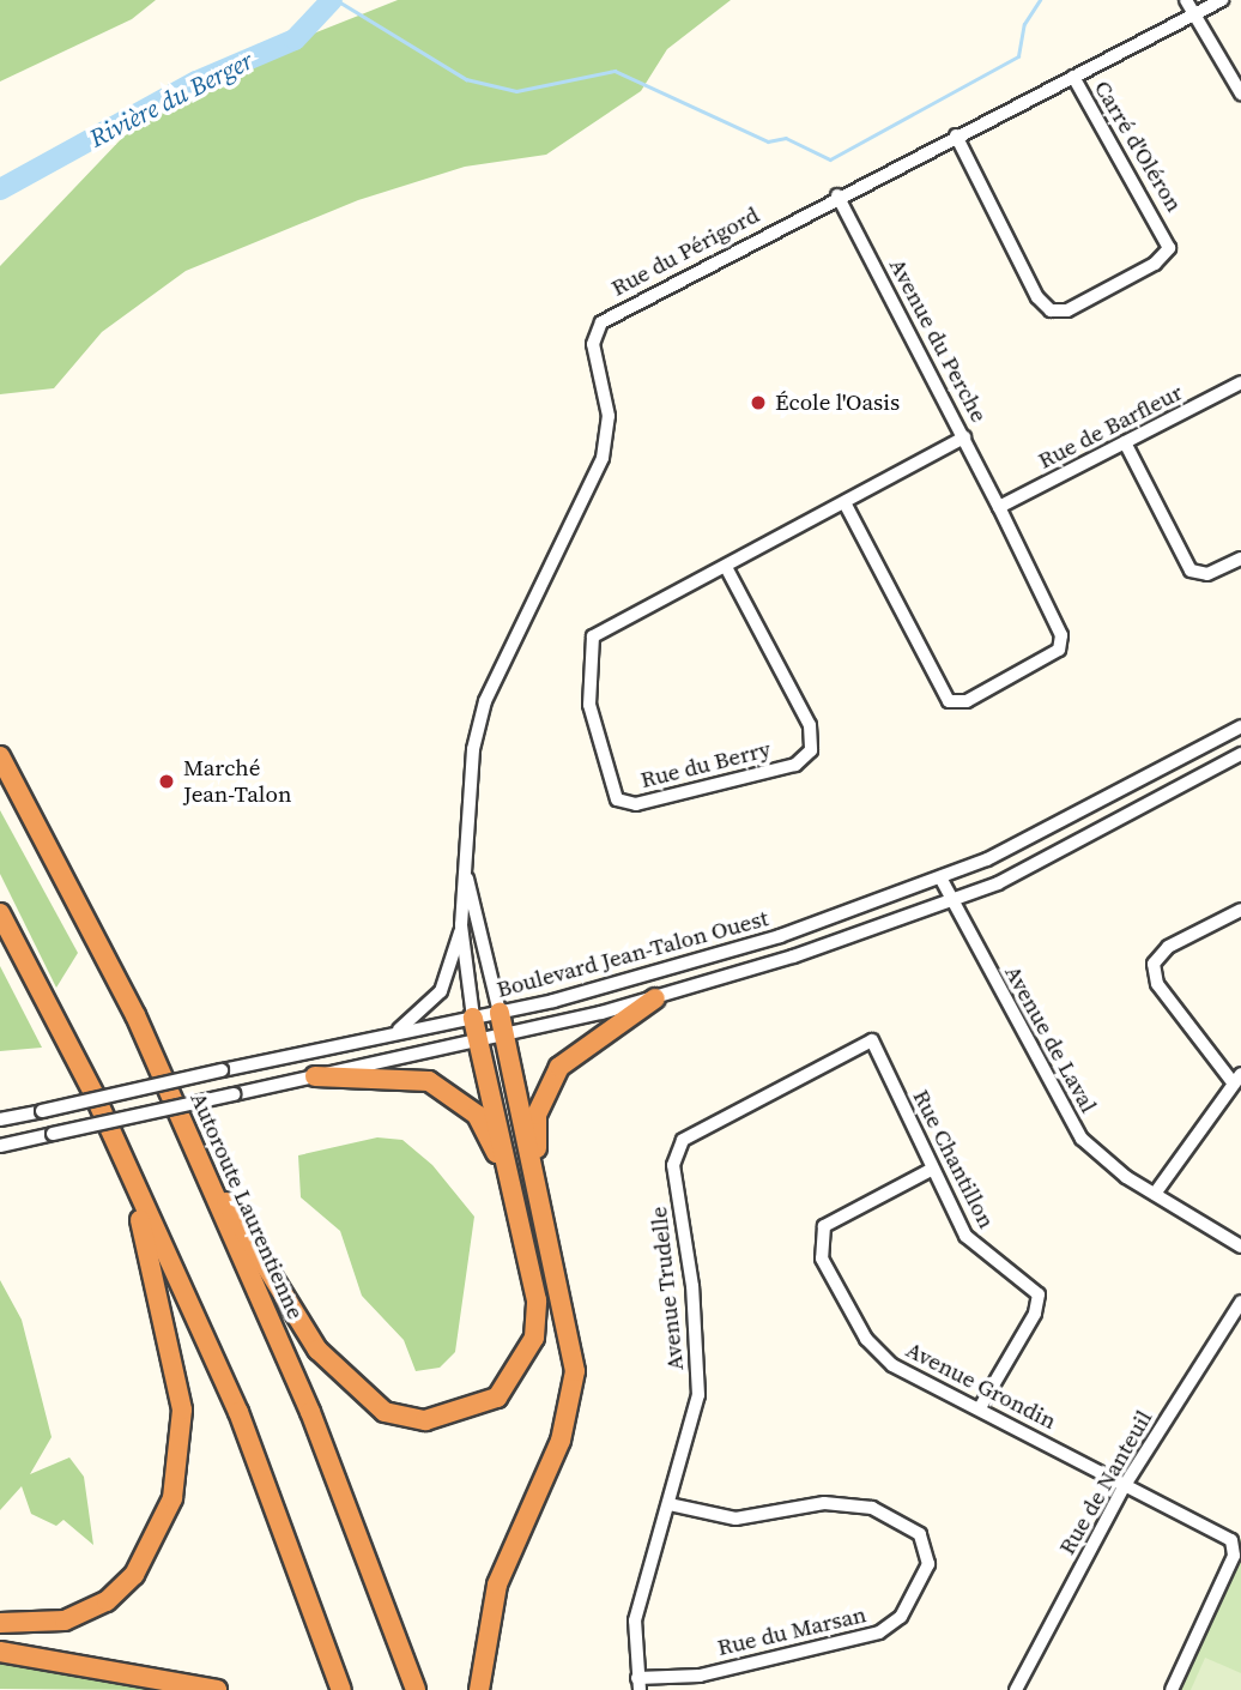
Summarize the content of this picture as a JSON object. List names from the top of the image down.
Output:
{
  "streets": {
    "highway": ["Autoroute Laurentienne"],
    "street": [
      "Carré d'Oléron",
      "Rue du Périgord",
      "Avenue du Perche",
      "Rue de Barfleur",
      "Rue du Berry",
      "Boulevard Jean-Talon Ouest",
      "Avenue de Laval",
      "Rue Chantillon",
      "Avenue Trudelle",
      "Avenue Grondin",
      "Rue de Nanteuil",
      "Rue du Marsan"
    ]
  },
  "crossings": [
    ["Carré d'Oléron", "Rue du Périgord"],
    ["Rue du Périgord", "Avenue du Perche"],
    ["Rue du Périgord", "Boulevard Jean-Talon Ouest"],
    ["Avenue du Perche", "Rue de Barfleur"],
    ["Avenue du Perche", "Rue du Berry"],
    ["Boulevard Jean-Talon Ouest", "Avenue de Laval"],
    ["Rue Chantillon", "Avenue Trudelle"],
    ["Rue Chantillon", "Avenue Grondin"],
    ["Avenue Trudelle", "Rue du Marsan"],
    ["Avenue Grondin", "Rue de Nanteuil"]
  ],
  "water": ["Rivière du Berger"],
  "places": ["École l'Oasis", "Marché Jean-Talon"]
}
